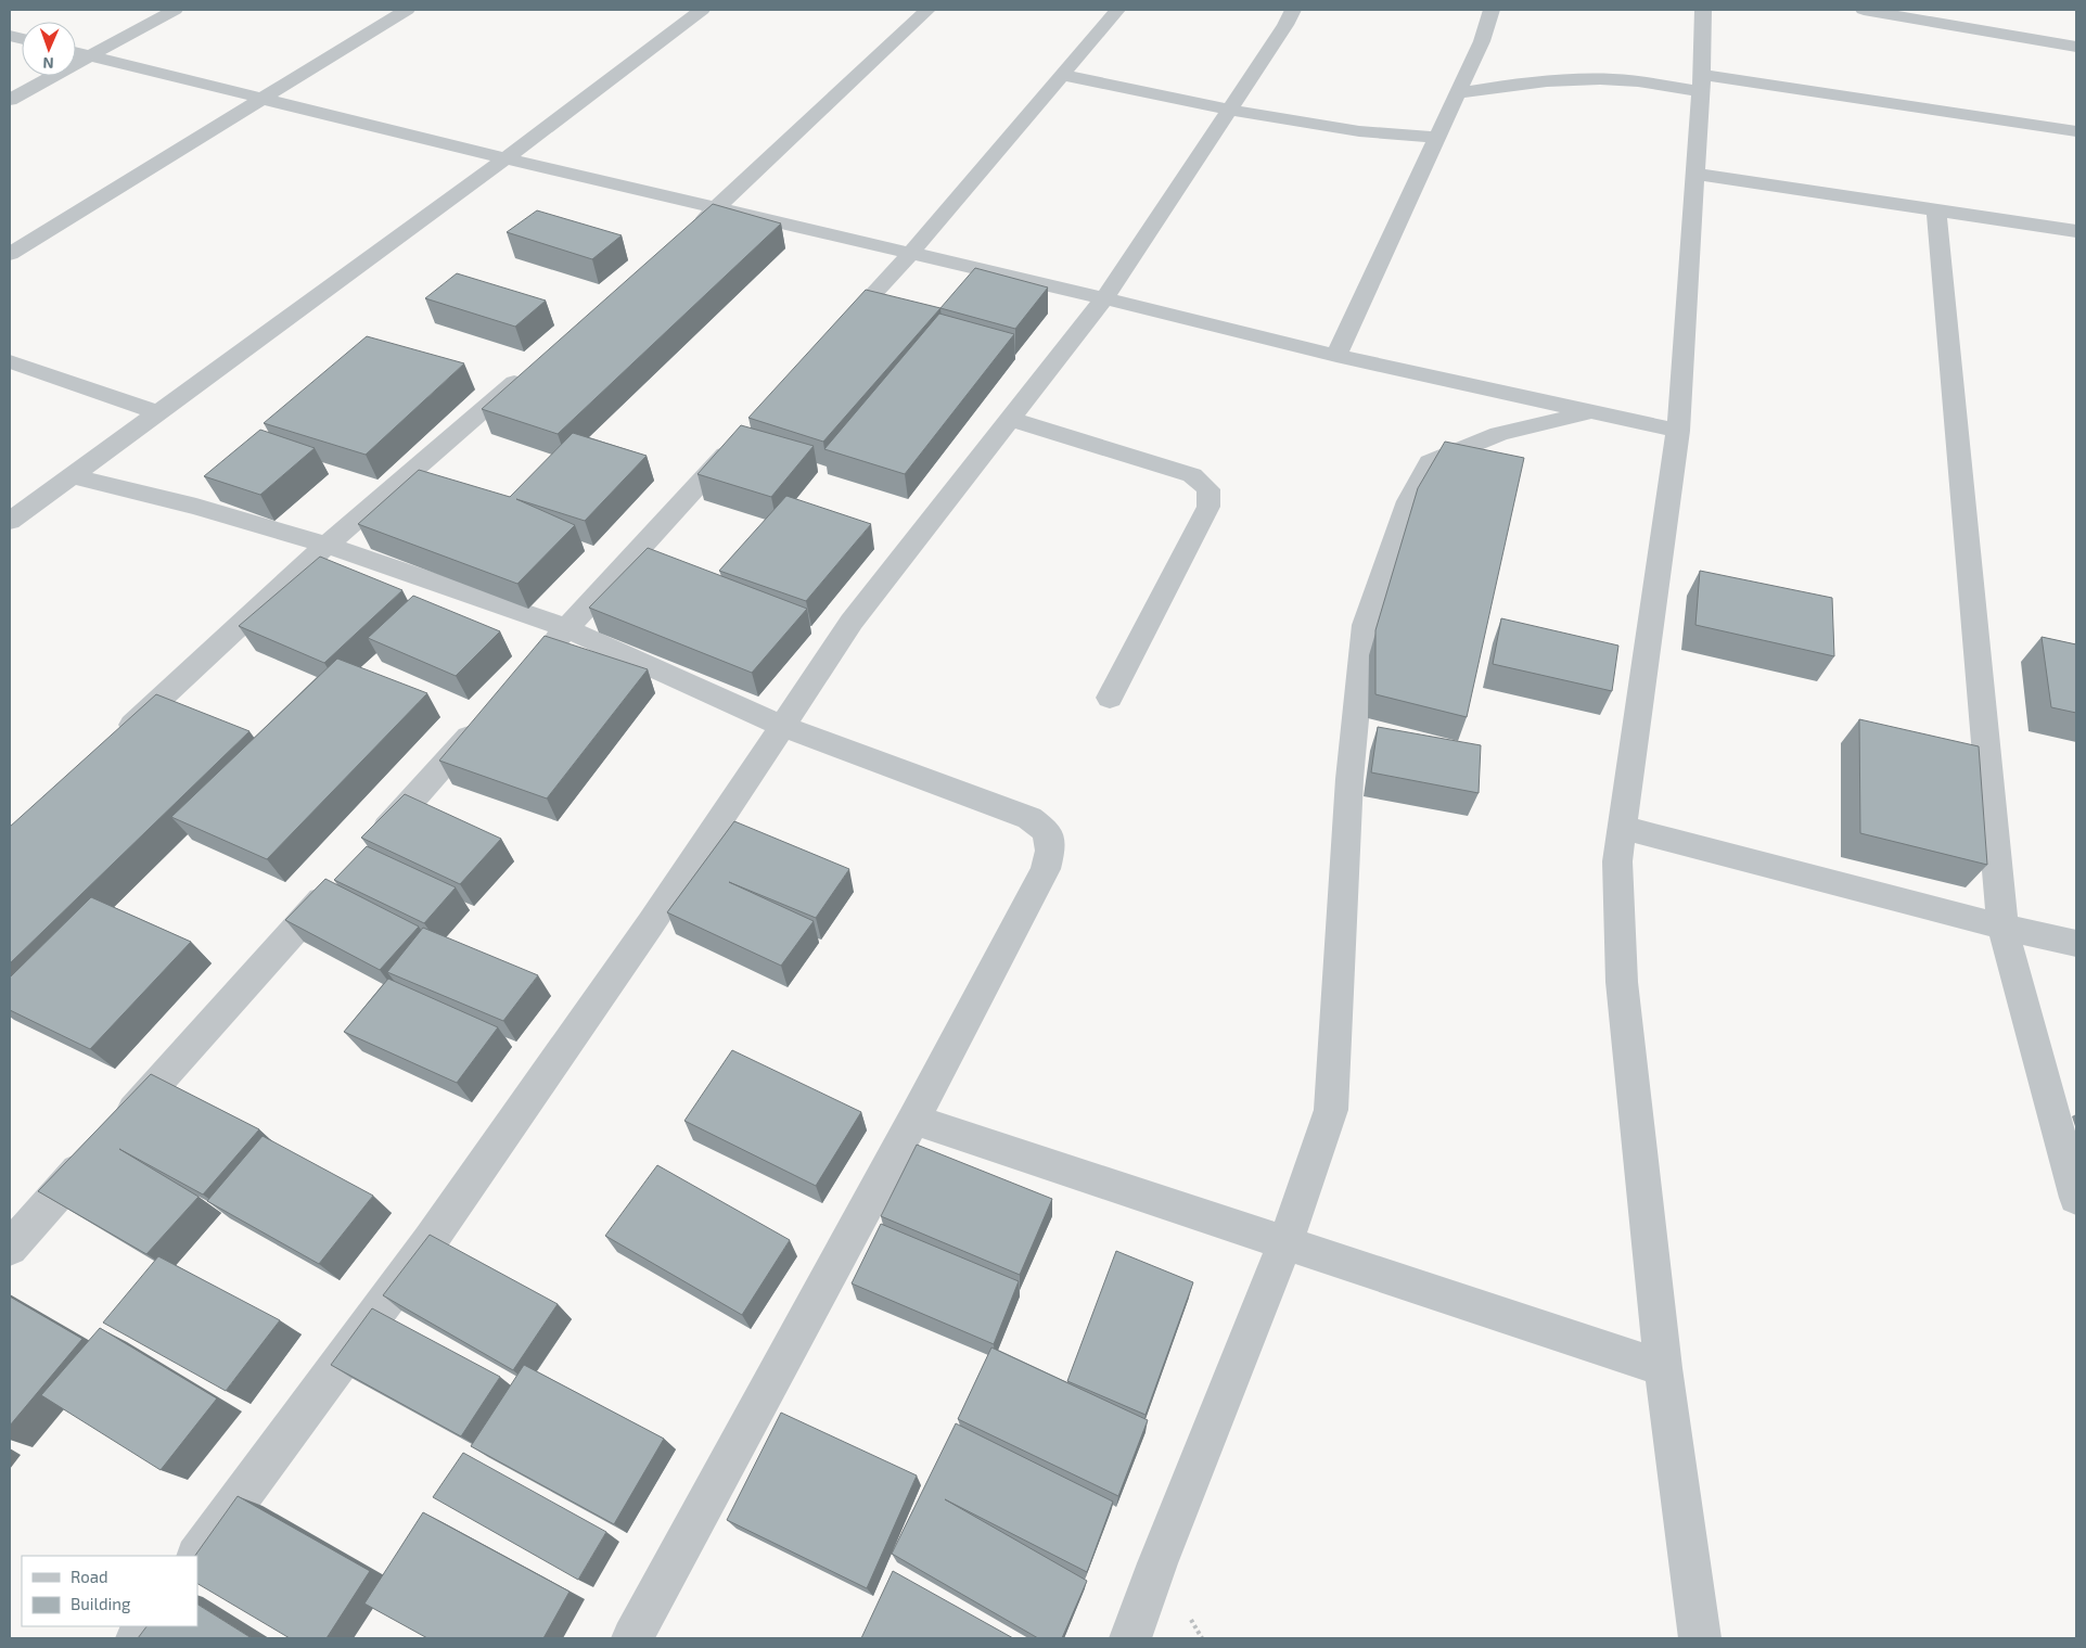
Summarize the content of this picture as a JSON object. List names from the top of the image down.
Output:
{
  "legend": ["Road", "Building"],
  "north": "bottom"
}
